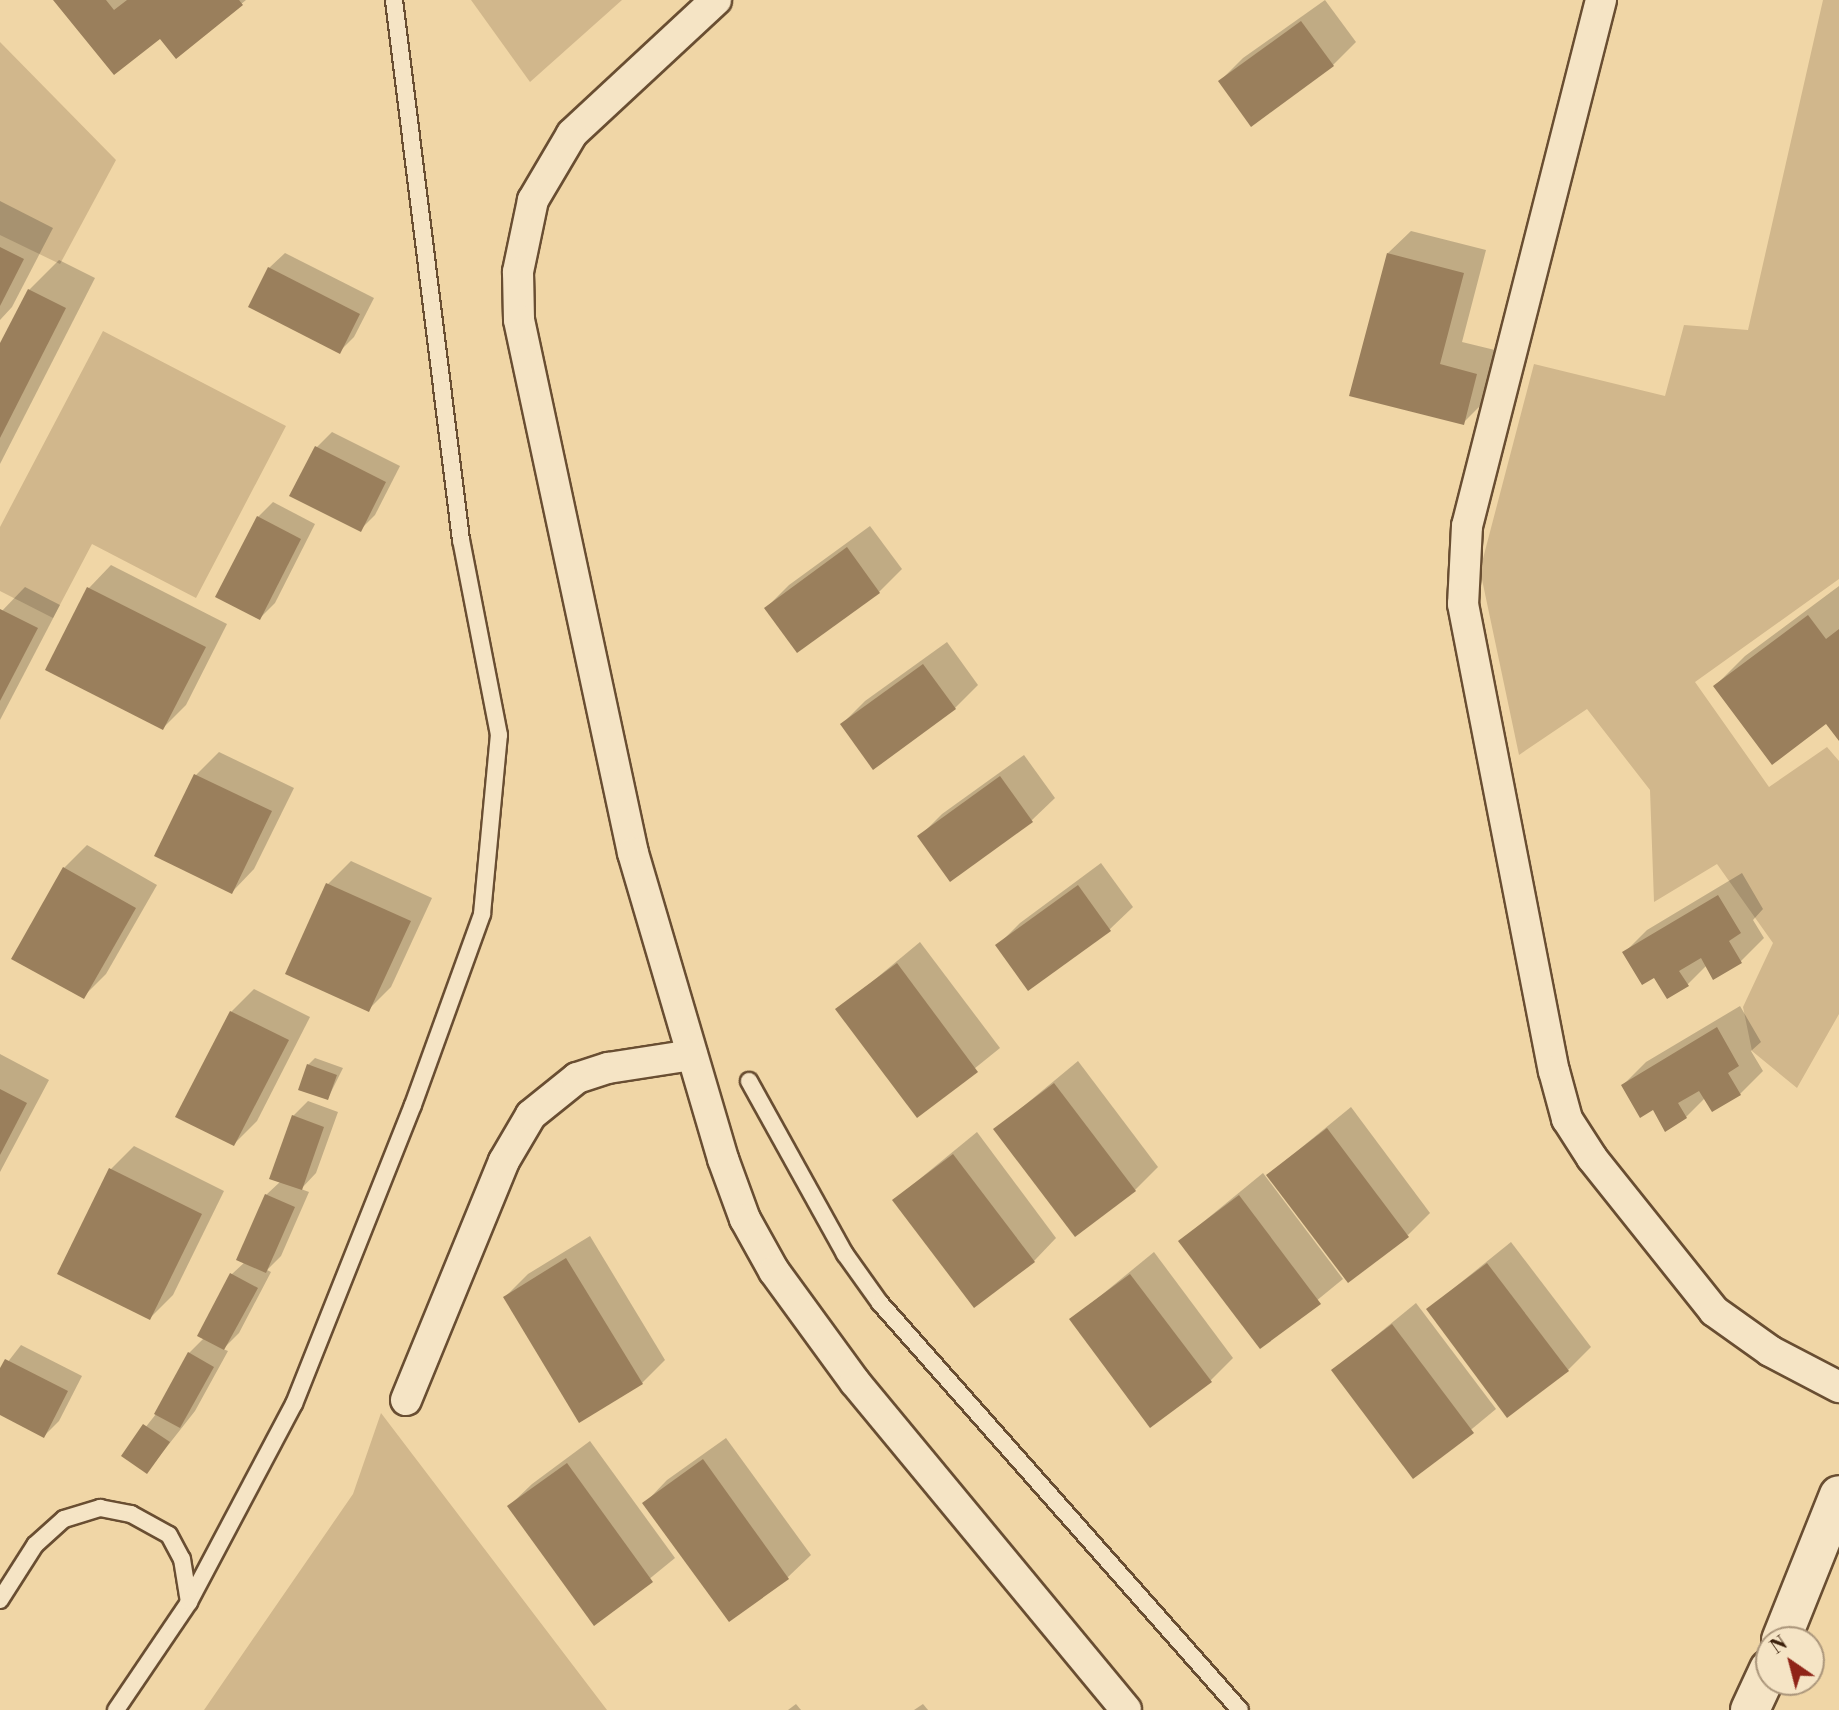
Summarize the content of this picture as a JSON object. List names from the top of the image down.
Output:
{
  "north": "top left"
}
